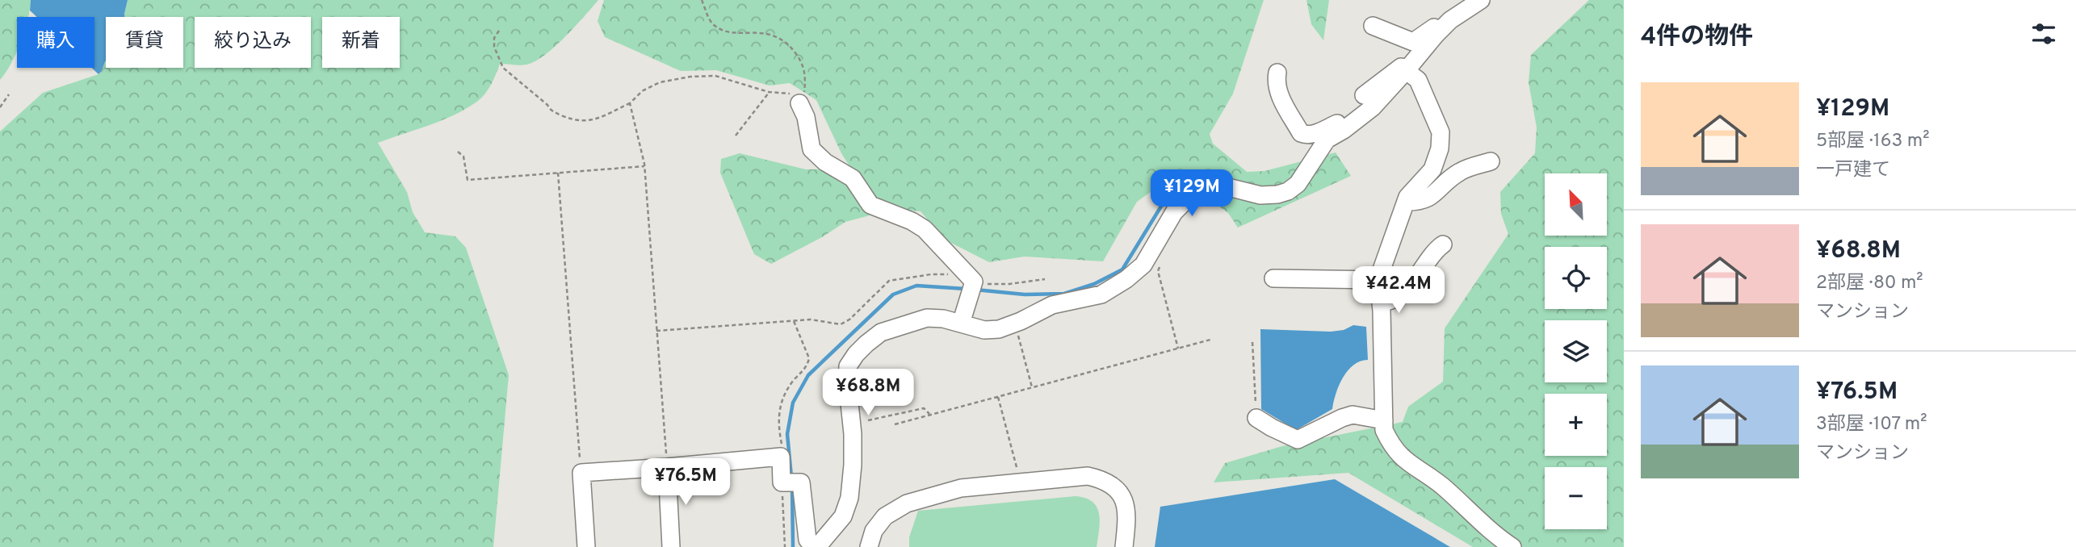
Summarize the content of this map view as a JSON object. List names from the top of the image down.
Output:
{
  "north": "top left",
  "page": {
    "heading": "4件の物件",
    "chip": [
      "購入",
      "賃貸",
      "絞り込み",
      "新着"
    ],
    "list": [
      {
        "name": "¥129M",
        "note": "5部屋 · 163 m² · 一戸建て"
      },
      {
        "name": "¥68.8M",
        "note": "2部屋 · 80 m² · マンション"
      },
      {
        "name": "¥76.5M",
        "note": "3部屋 · 107 m² · マンション"
      }
    ],
    "price": [
      "¥129M",
      "¥42.4M",
      "¥68.8M",
      "¥76.5M"
    ],
    "map_buttons": ["+", "−"]
  }
}
